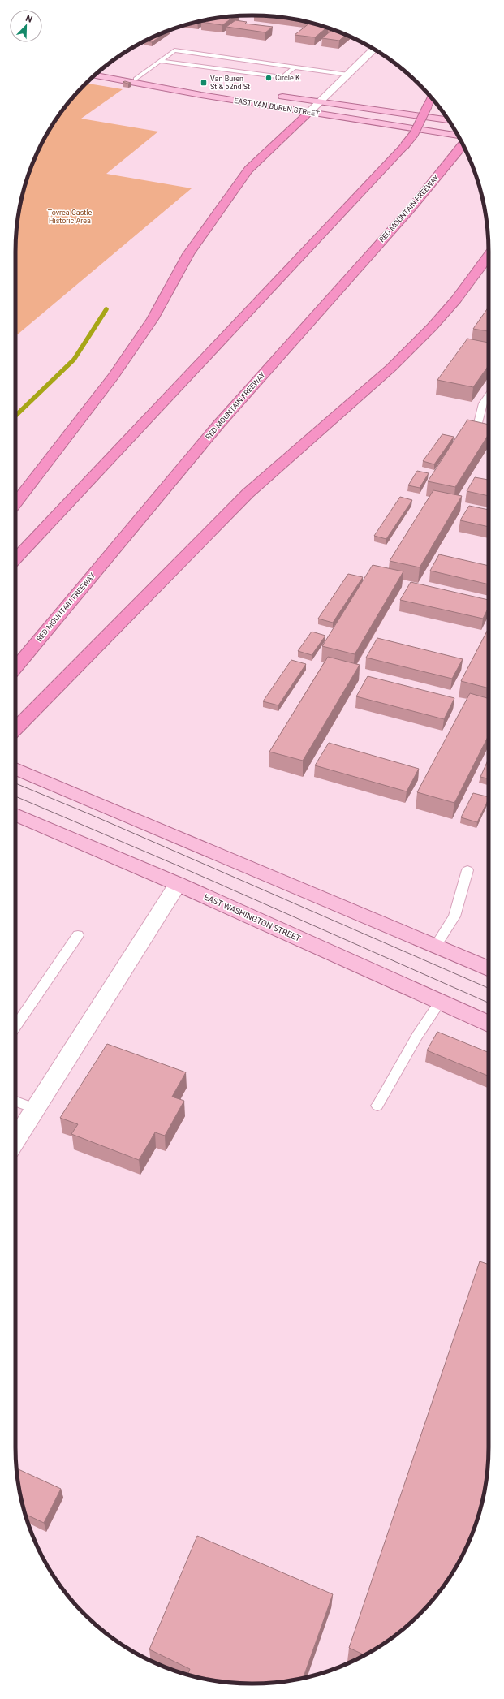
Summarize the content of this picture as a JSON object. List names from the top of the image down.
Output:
{
  "streets": {
    "highway": ["RED MOUNTAIN FREEWAY"],
    "main road": ["EAST VAN BUREN STREET", "EAST WASHINGTON STREET"]
  },
  "parks": ["Tovrea Castle Historic Area"],
  "places": {
    "other": ["Circle K"],
    "transit": ["Van Buren St & 52nd St"]
  },
  "north": "top right"
}
